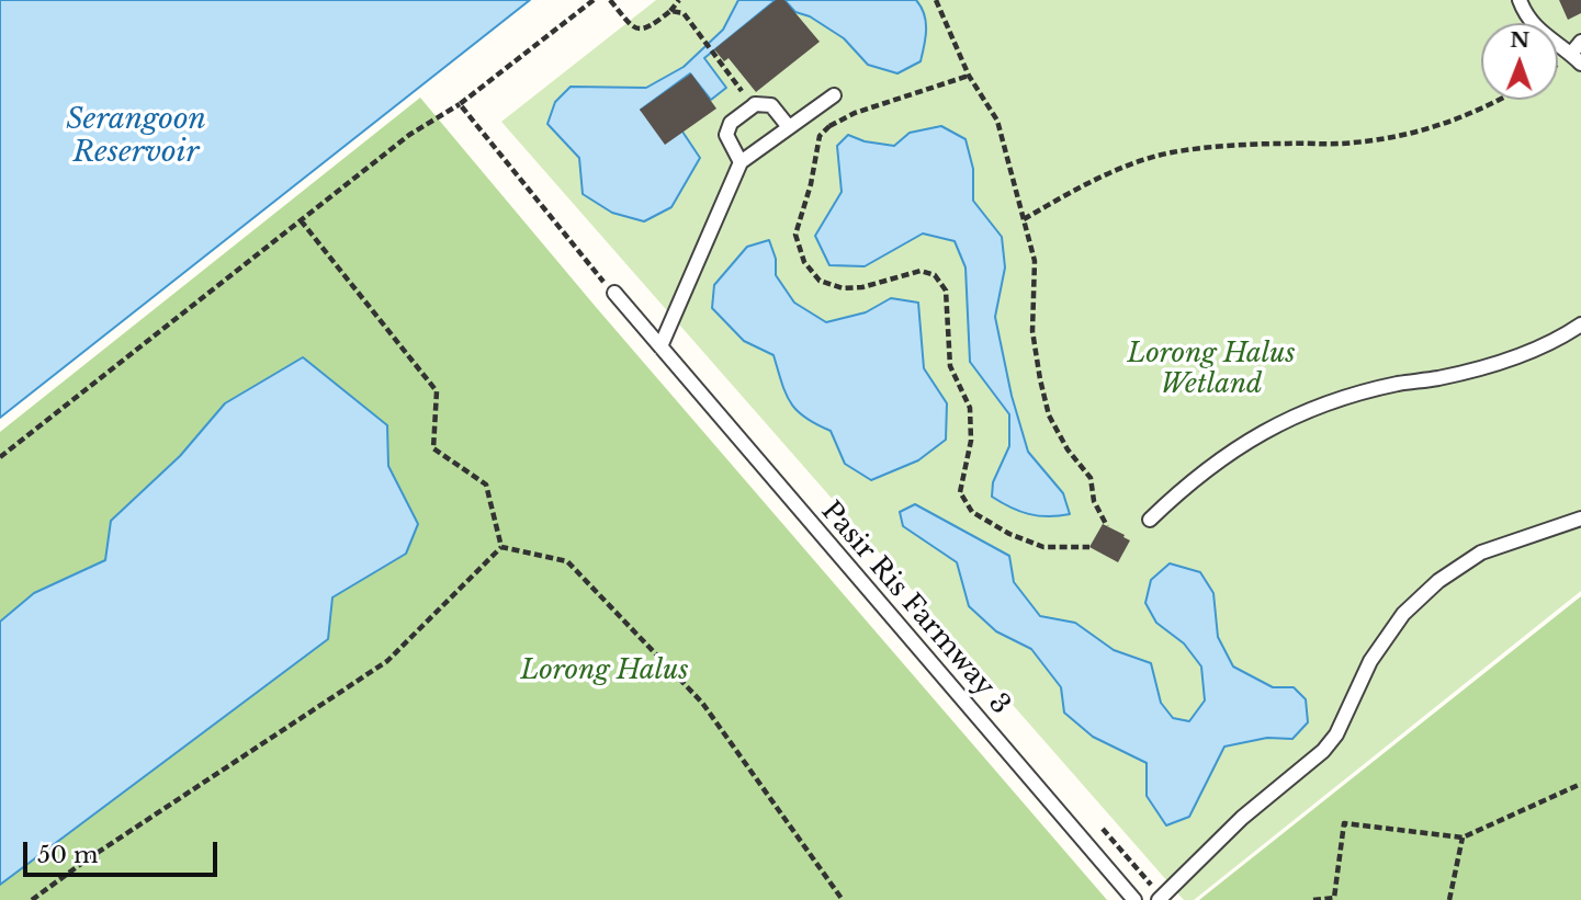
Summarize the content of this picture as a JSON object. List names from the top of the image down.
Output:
{
  "streets": {
    "lane": ["Pasir Ris Farmway 3"]
  },
  "water": ["Serangoon Reservoir"],
  "parks": ["Lorong Halus Wetland", "Lorong Halus"],
  "scale_bar": "50 m",
  "north": "top"
}
